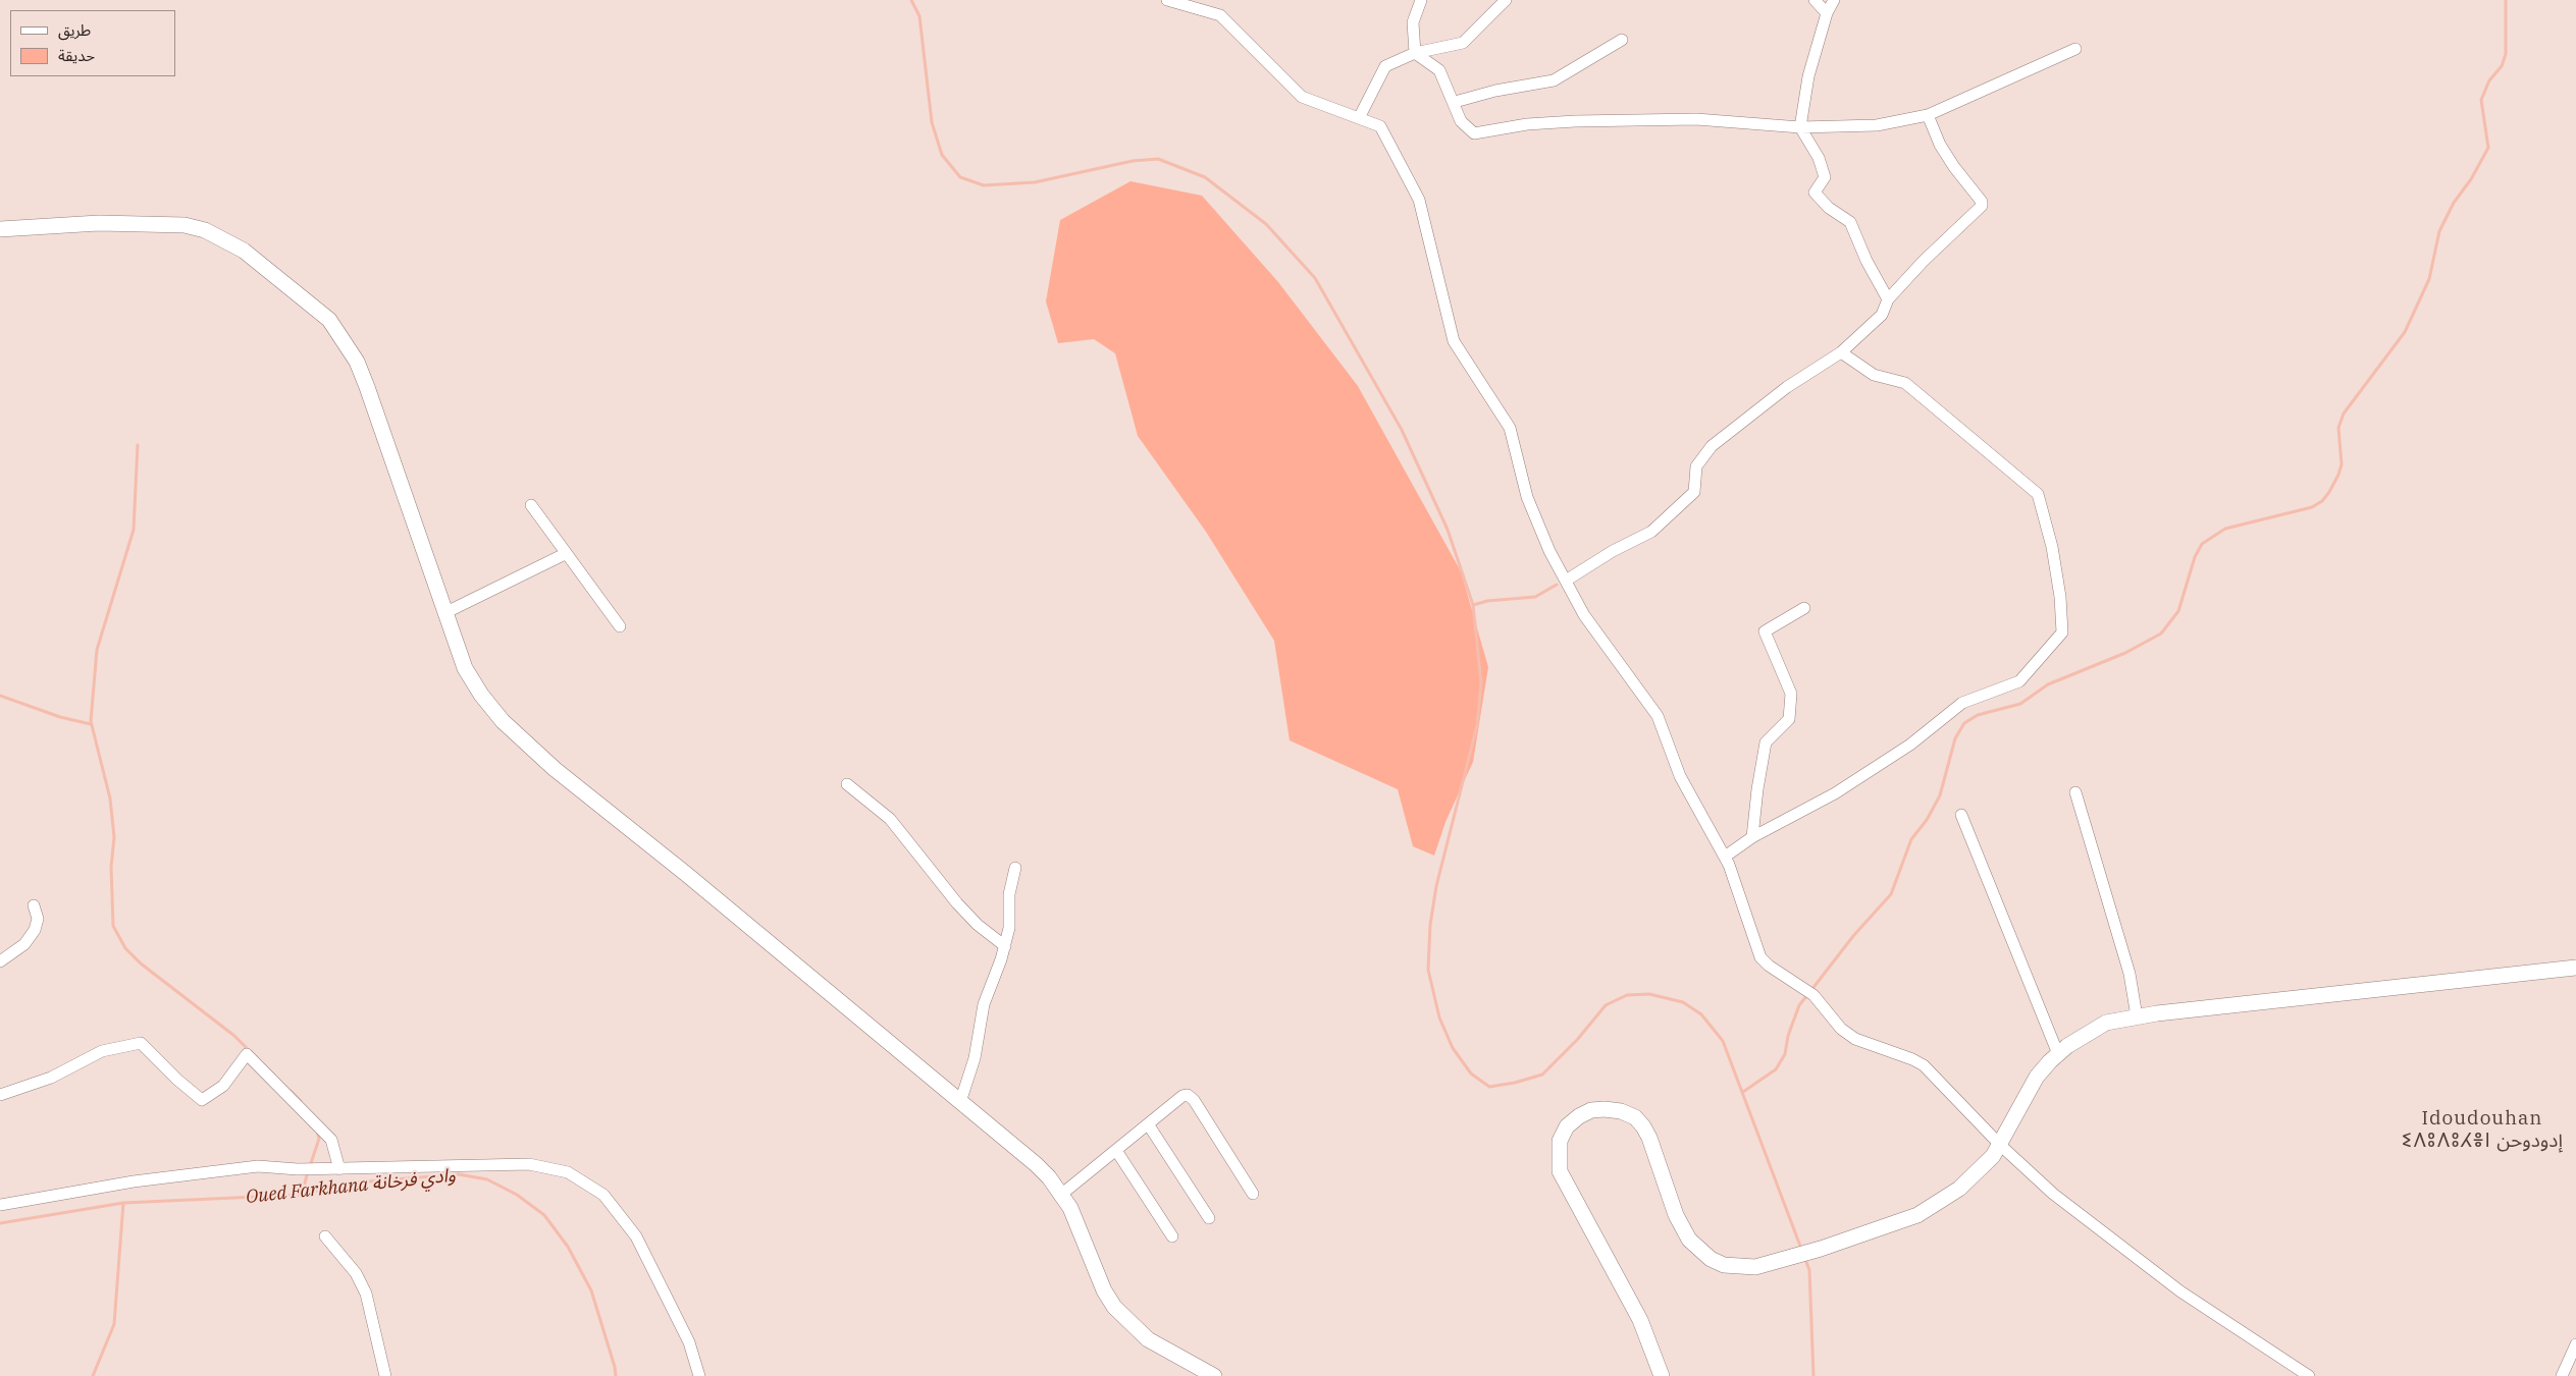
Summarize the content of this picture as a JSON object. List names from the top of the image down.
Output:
{
  "districts": ["Idoudouhan ⵉⴷⵓⴷⵓⵃⴻⵏ إدودوحن"],
  "water": ["Oued Farkhana وادي فرخانة"],
  "legend": ["طريق", "حديقة"]
}
